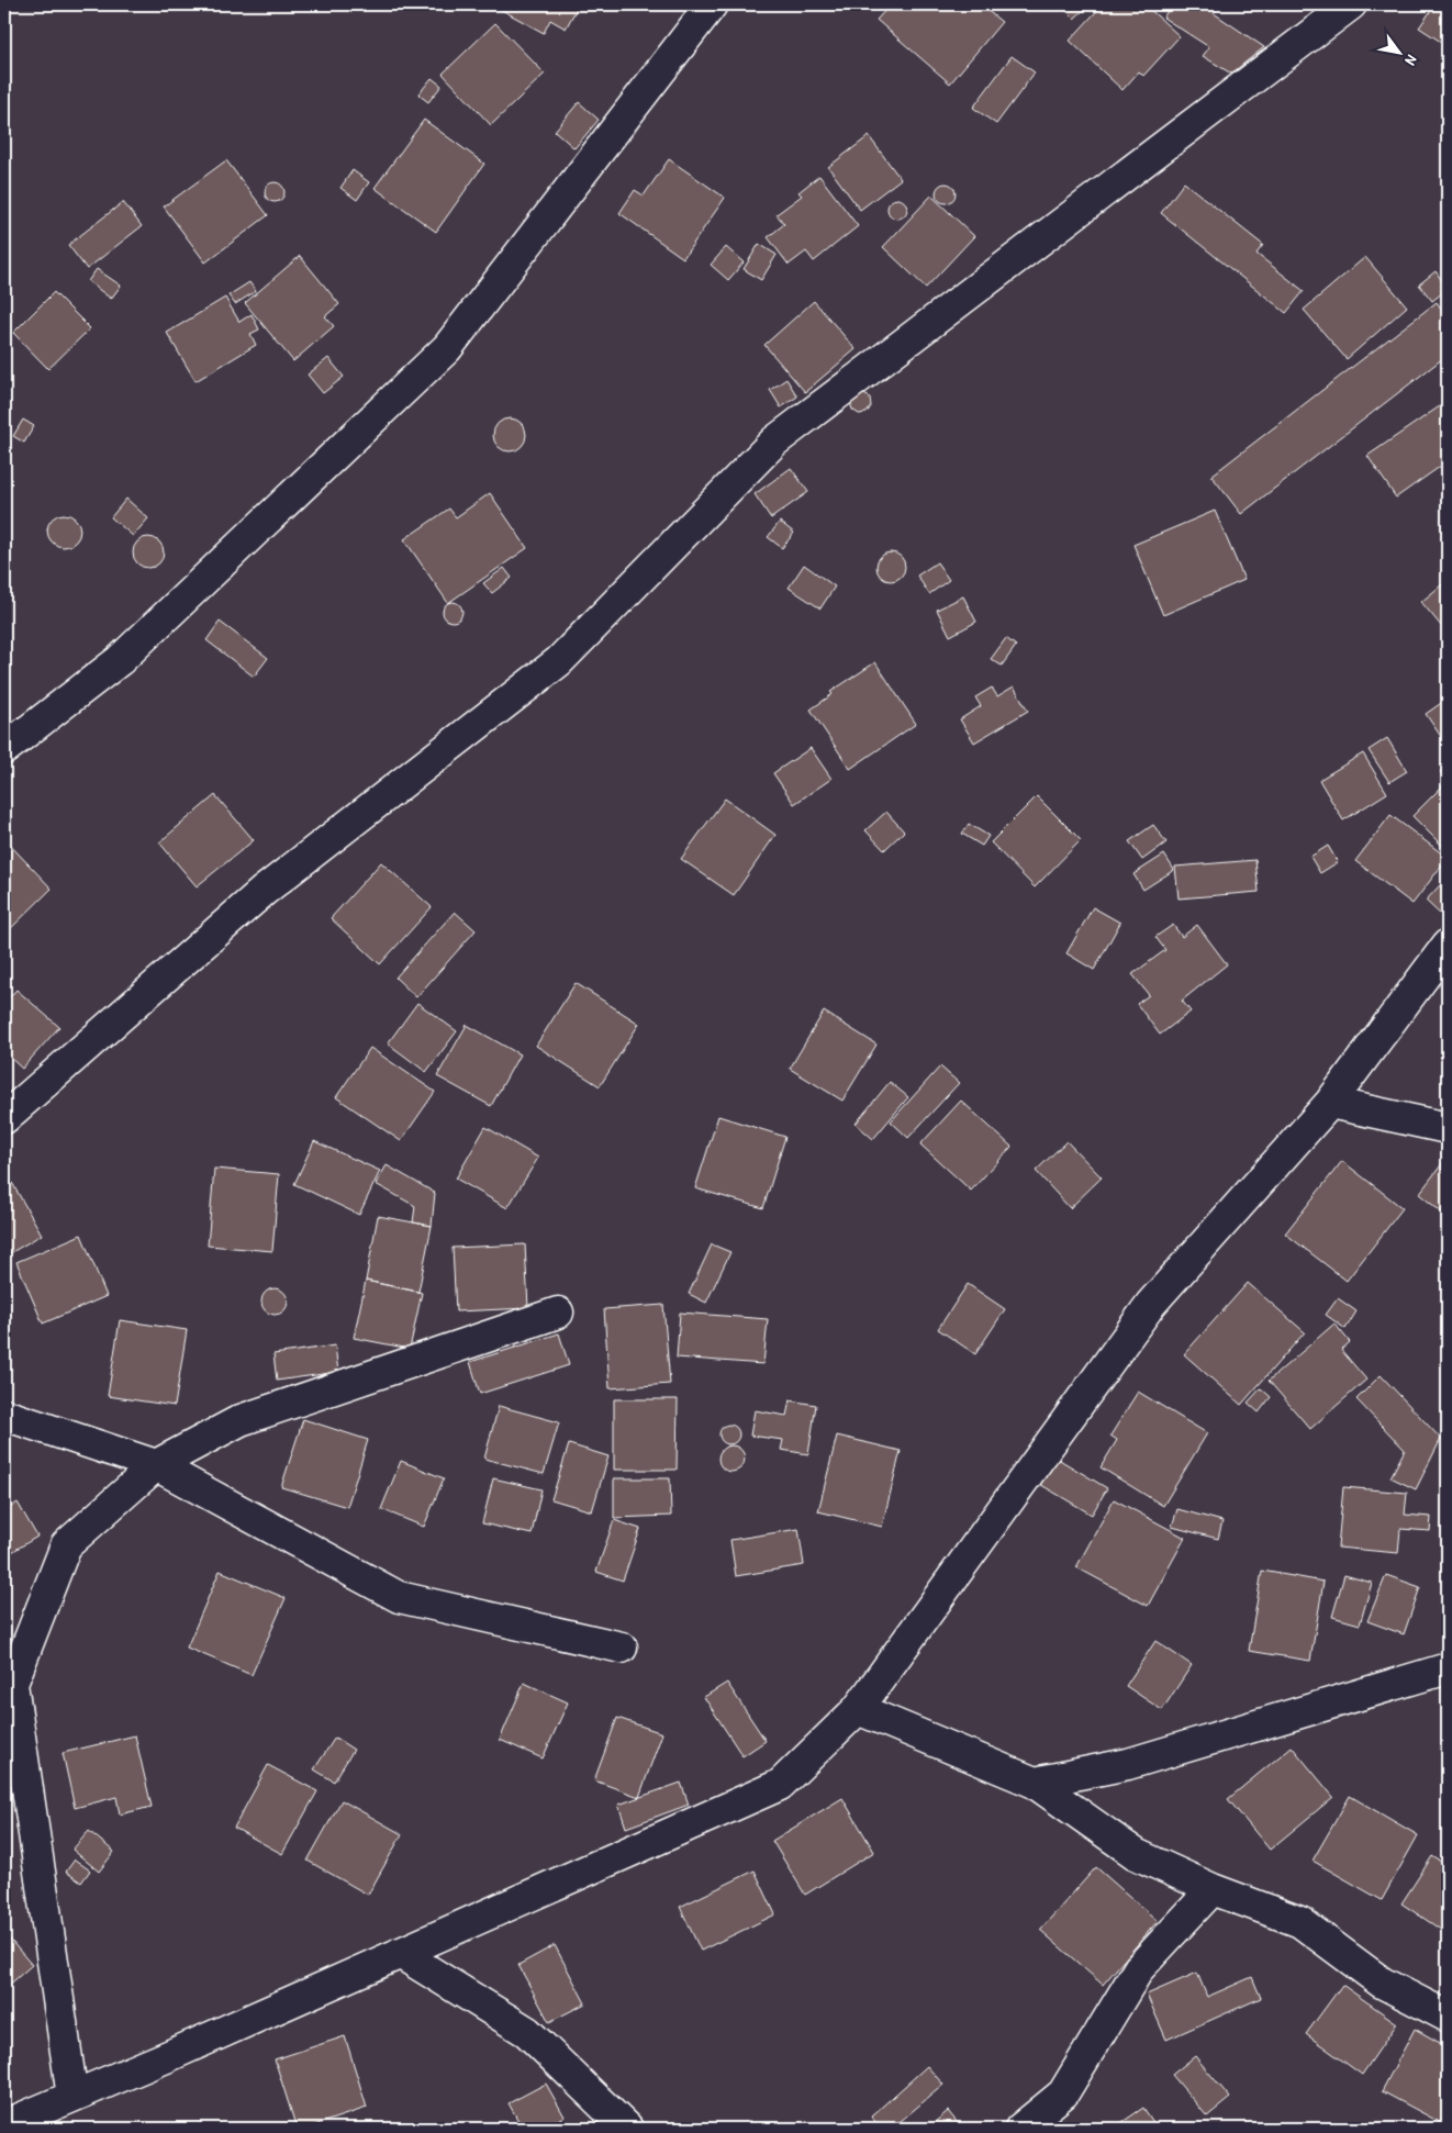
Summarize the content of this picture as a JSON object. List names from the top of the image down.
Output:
{
  "north": "bottom right"
}
